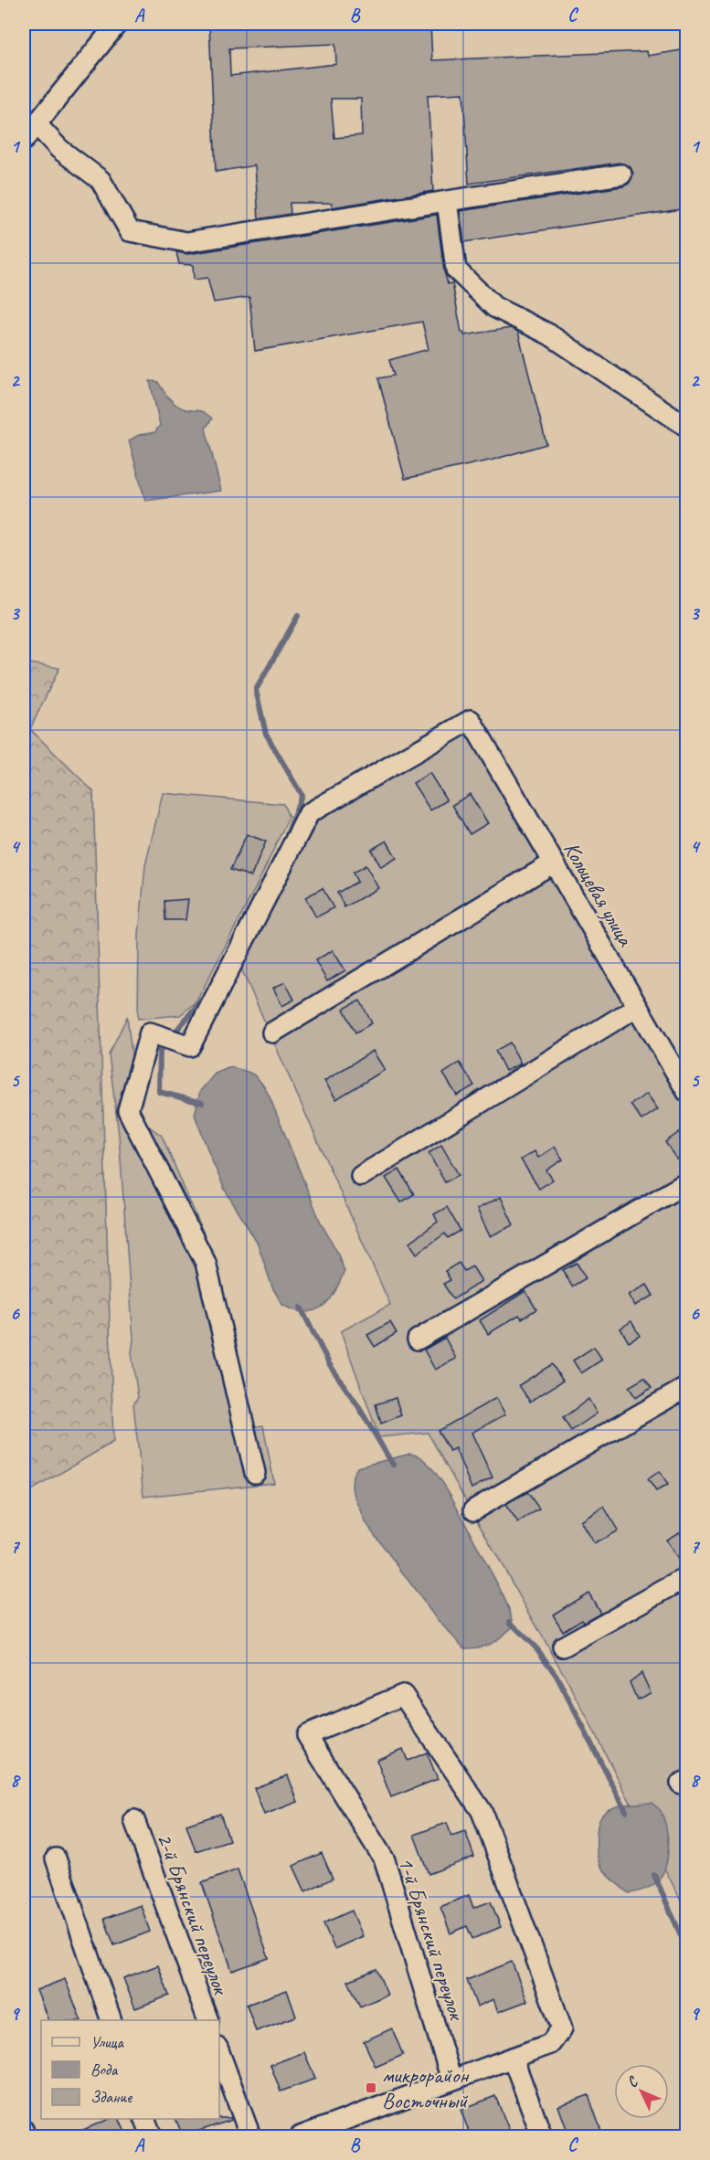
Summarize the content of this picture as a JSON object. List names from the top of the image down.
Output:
{
  "streets": {
    "street": ["Кольцевая улица", "2-й Брянский переулок", "1-й Брянский переулок"]
  },
  "places": {
    "transit": ["микрорайон Восточный"]
  },
  "legend": ["Улица", "Вода", "Здание"],
  "north": "top left",
  "grid": {
    "columns": ["A", "B", "C"],
    "rows": [
      "1",
      "2",
      "3",
      "4",
      "5",
      "6",
      "7",
      "8",
      "9"
    ]
  }
}
